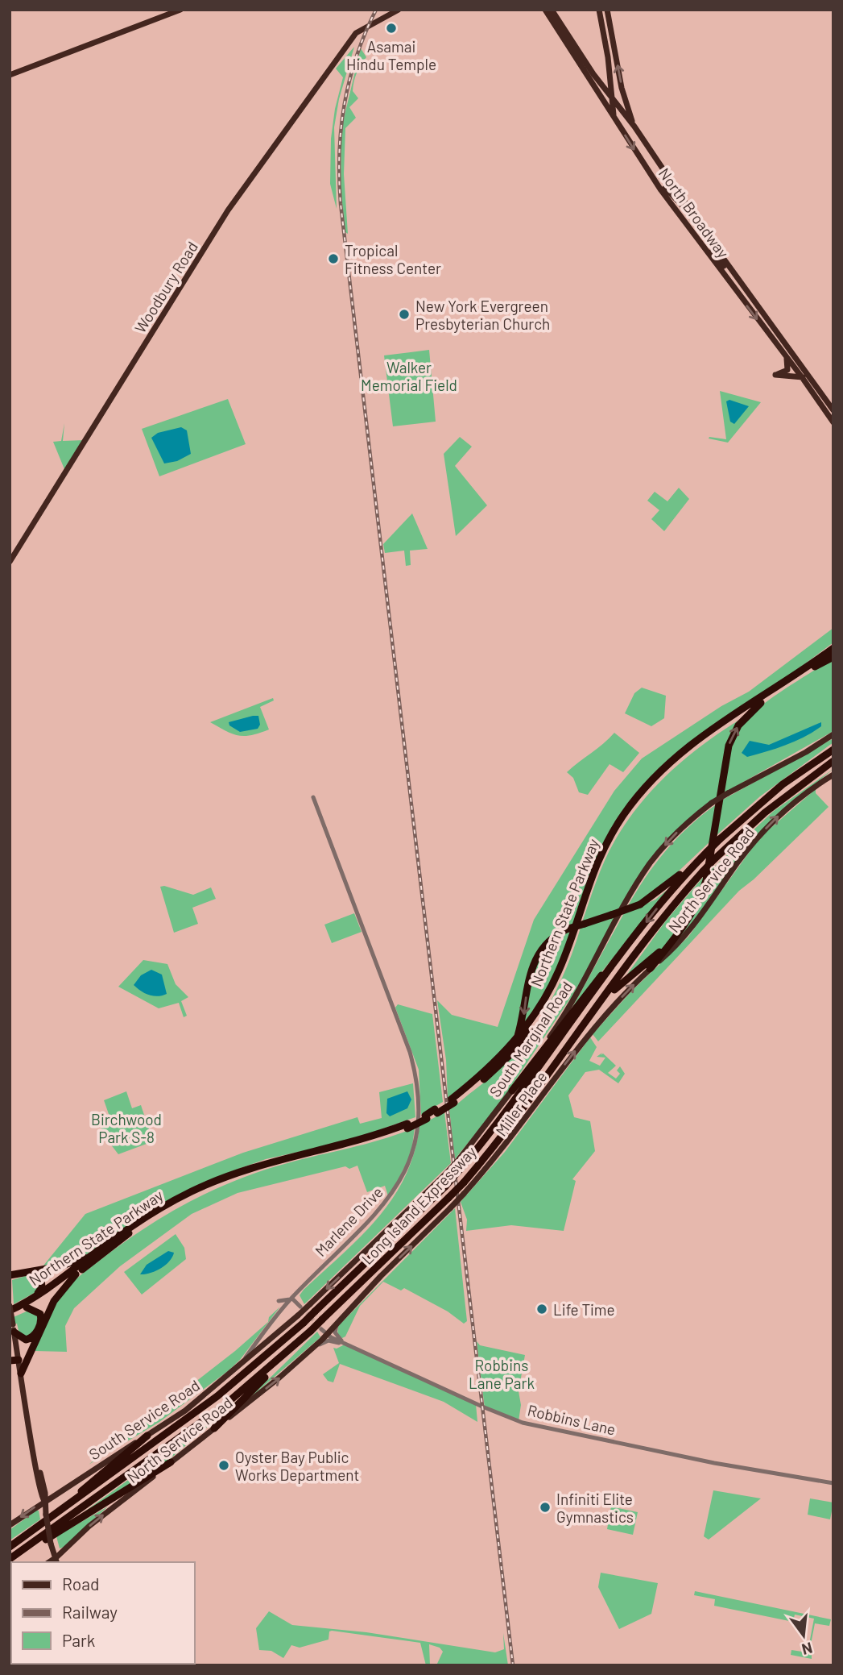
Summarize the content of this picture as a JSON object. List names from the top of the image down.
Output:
{
  "streets": {
    "highway": ["Northern State Parkway", "Long Island Expressway"],
    "main road": [
      "North Broadway",
      "Woodbury Road",
      "North Service Road",
      "South Marginal Road",
      "Miller Place",
      "South Service Road"
    ],
    "street": ["Marlene Drive", "Robbins Lane"]
  },
  "crossings": [
    ["North Service Road", "Miller Place"],
    ["North Service Road", "Robbins Lane"],
    ["Northern State Parkway", "Marlene Drive"],
    ["South Marginal Road", "South Service Road"],
    ["Miller Place", "Robbins Lane"],
    ["Marlene Drive", "South Service Road"]
  ],
  "one_way": ["North Service Road", "South Marginal Road", "Miller Place"],
  "parks": ["Walker Memorial Field", "Birchwood Park S-8", "Robbins Lane Park"],
  "places": [
    "Asamai Hindu Temple",
    "Tropical Fitness Center",
    "New York Evergreen Presbyterian Church",
    "Life Time",
    "Oyster Bay Public Works Department",
    "Infiniti Elite Gymnastics"
  ],
  "legend": ["Road", "Railway", "Park"],
  "north": "bottom"
}
